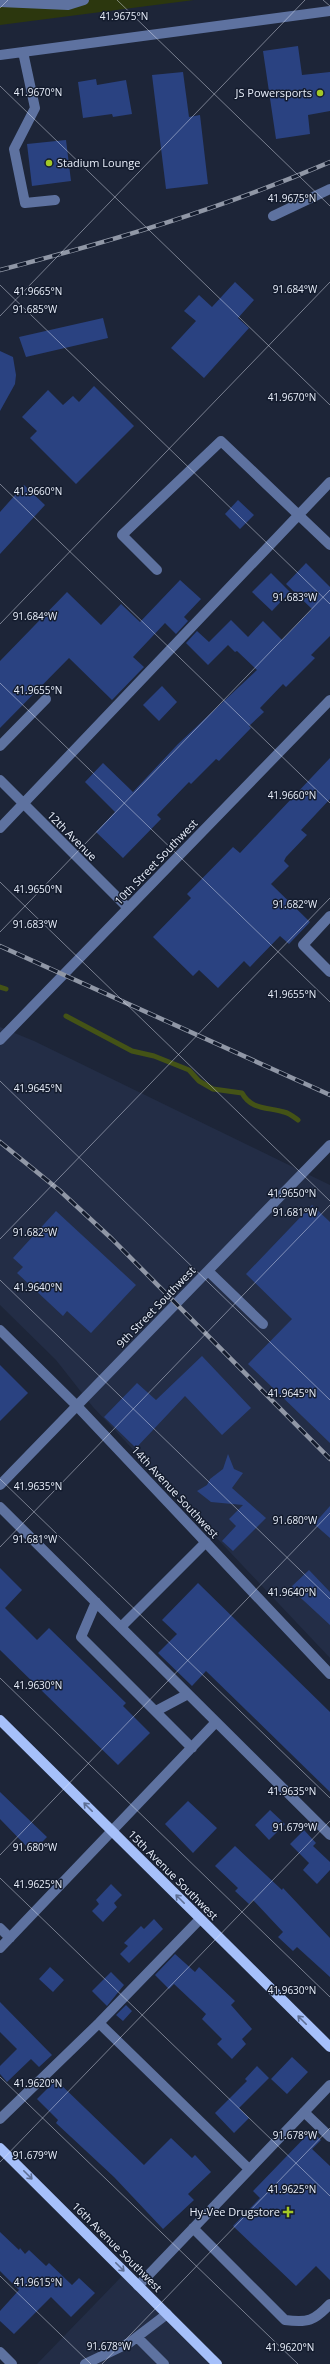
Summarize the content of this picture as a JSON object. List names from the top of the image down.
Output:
{
  "streets": {
    "main road": ["15th Avenue Southwest", "16th Avenue Southwest"],
    "street": [
      "12th Avenue",
      "10th Street Southwest",
      "9th Street Southwest",
      "14th Avenue Southwest"
    ]
  },
  "crossings": [
    ["12th Avenue", "10th Street Southwest"],
    ["9th Street Southwest", "14th Avenue Southwest"]
  ],
  "one_way": ["15th Avenue Southwest", "16th Avenue Southwest"],
  "places": {
    "other": ["JS Powersports", "Stadium Lounge"],
    "health": ["Hy-Vee Drugstore"]
  },
  "coordinates": [
    "41.9675°N",
    "41.9670°N",
    "91.684°W",
    "41.9665°N",
    "91.685°W",
    "41.9660°N",
    "91.683°W",
    "41.9655°N",
    "41.9650°N",
    "91.682°W",
    "41.9645°N",
    "91.681°W",
    "41.9640°N",
    "41.9635°N",
    "91.680°W",
    "41.9630°N",
    "91.679°W",
    "41.9625°N",
    "41.9620°N",
    "91.678°W",
    "41.9615°N"
  ]
}
